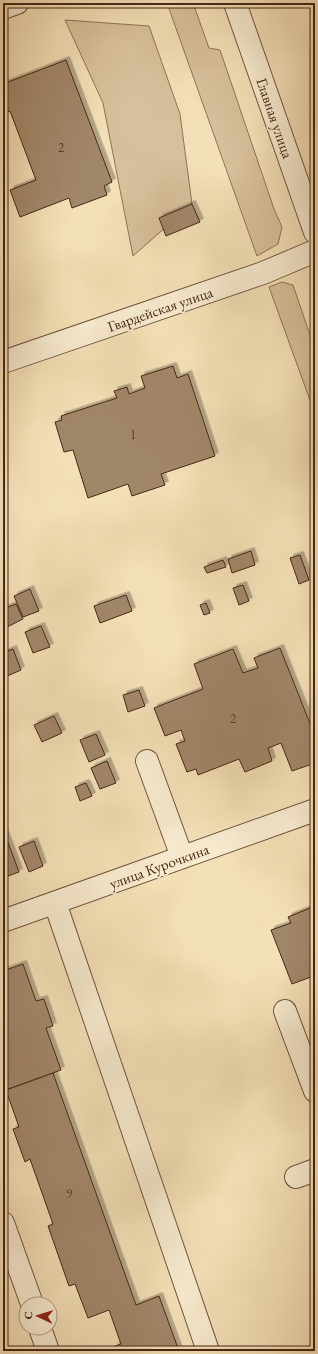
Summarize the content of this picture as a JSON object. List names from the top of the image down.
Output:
{
  "streets": {
    "street": ["Главная улица", "Гвардейская улица", "улица Курочкина"]
  },
  "house_numbers": [
    "2",
    "1",
    "2",
    "9"
  ],
  "north": "left"
}
